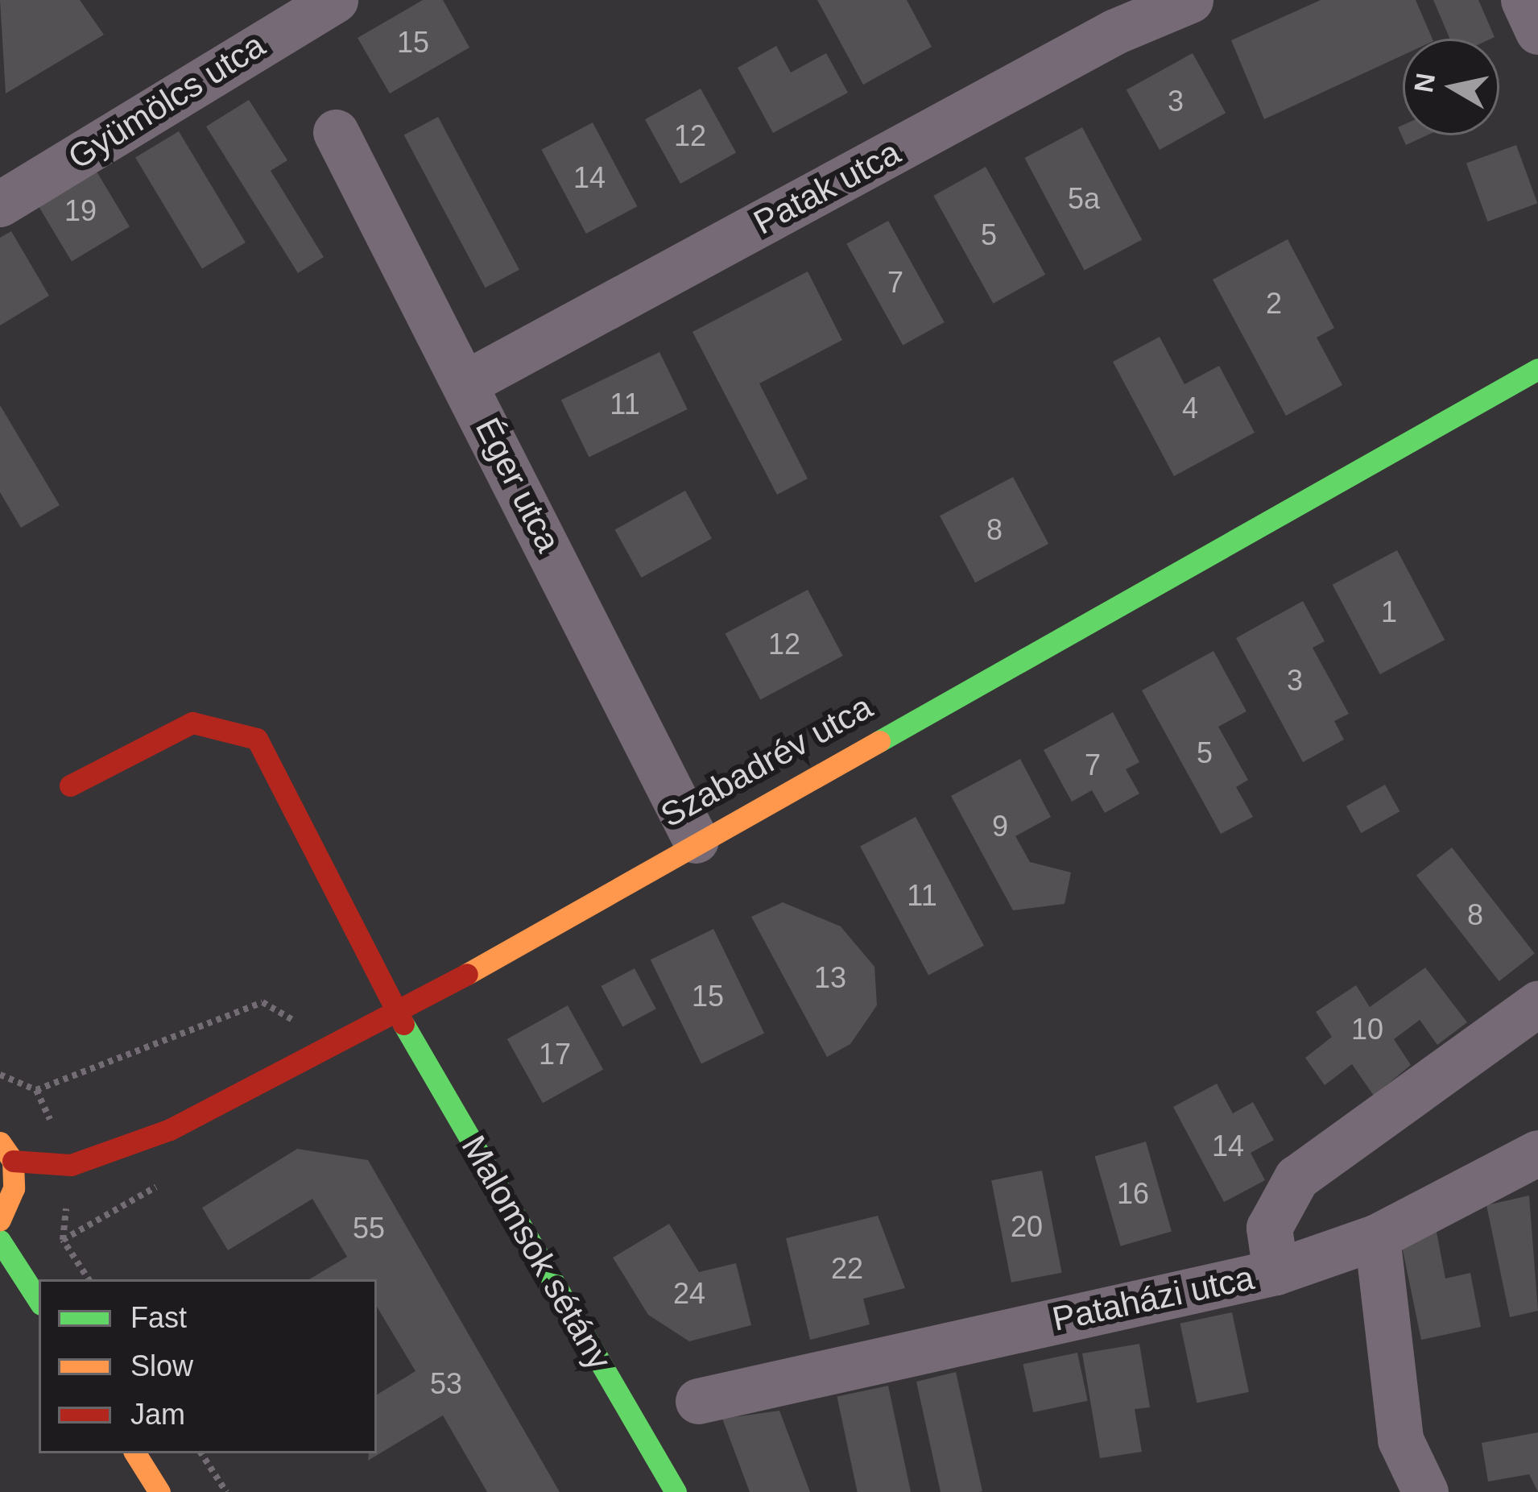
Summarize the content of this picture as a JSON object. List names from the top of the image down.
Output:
{
  "streets": {
    "street": [
      "Gyümölcs utca",
      "Patak utca",
      "Éger utca",
      "Szabadrév utca",
      "Malomsok sétány",
      "Pataházi utca"
    ]
  },
  "crossings": [
    ["Patak utca", "Éger utca"],
    ["Éger utca", "Szabadrév utca"],
    ["Szabadrév utca", "Malomsok sétány"]
  ],
  "house_numbers": [
    "15",
    "3",
    "12",
    "14",
    "5a",
    "19",
    "5",
    "7",
    "2",
    "11",
    "4",
    "8",
    "1",
    "12",
    "3",
    "5",
    "7",
    "9",
    "11",
    "8",
    "13",
    "15",
    "10",
    "17",
    "14",
    "16",
    "20",
    "55",
    "22",
    "24",
    "53"
  ],
  "legend": ["Fast", "Slow", "Jam"],
  "north": "left"
}
